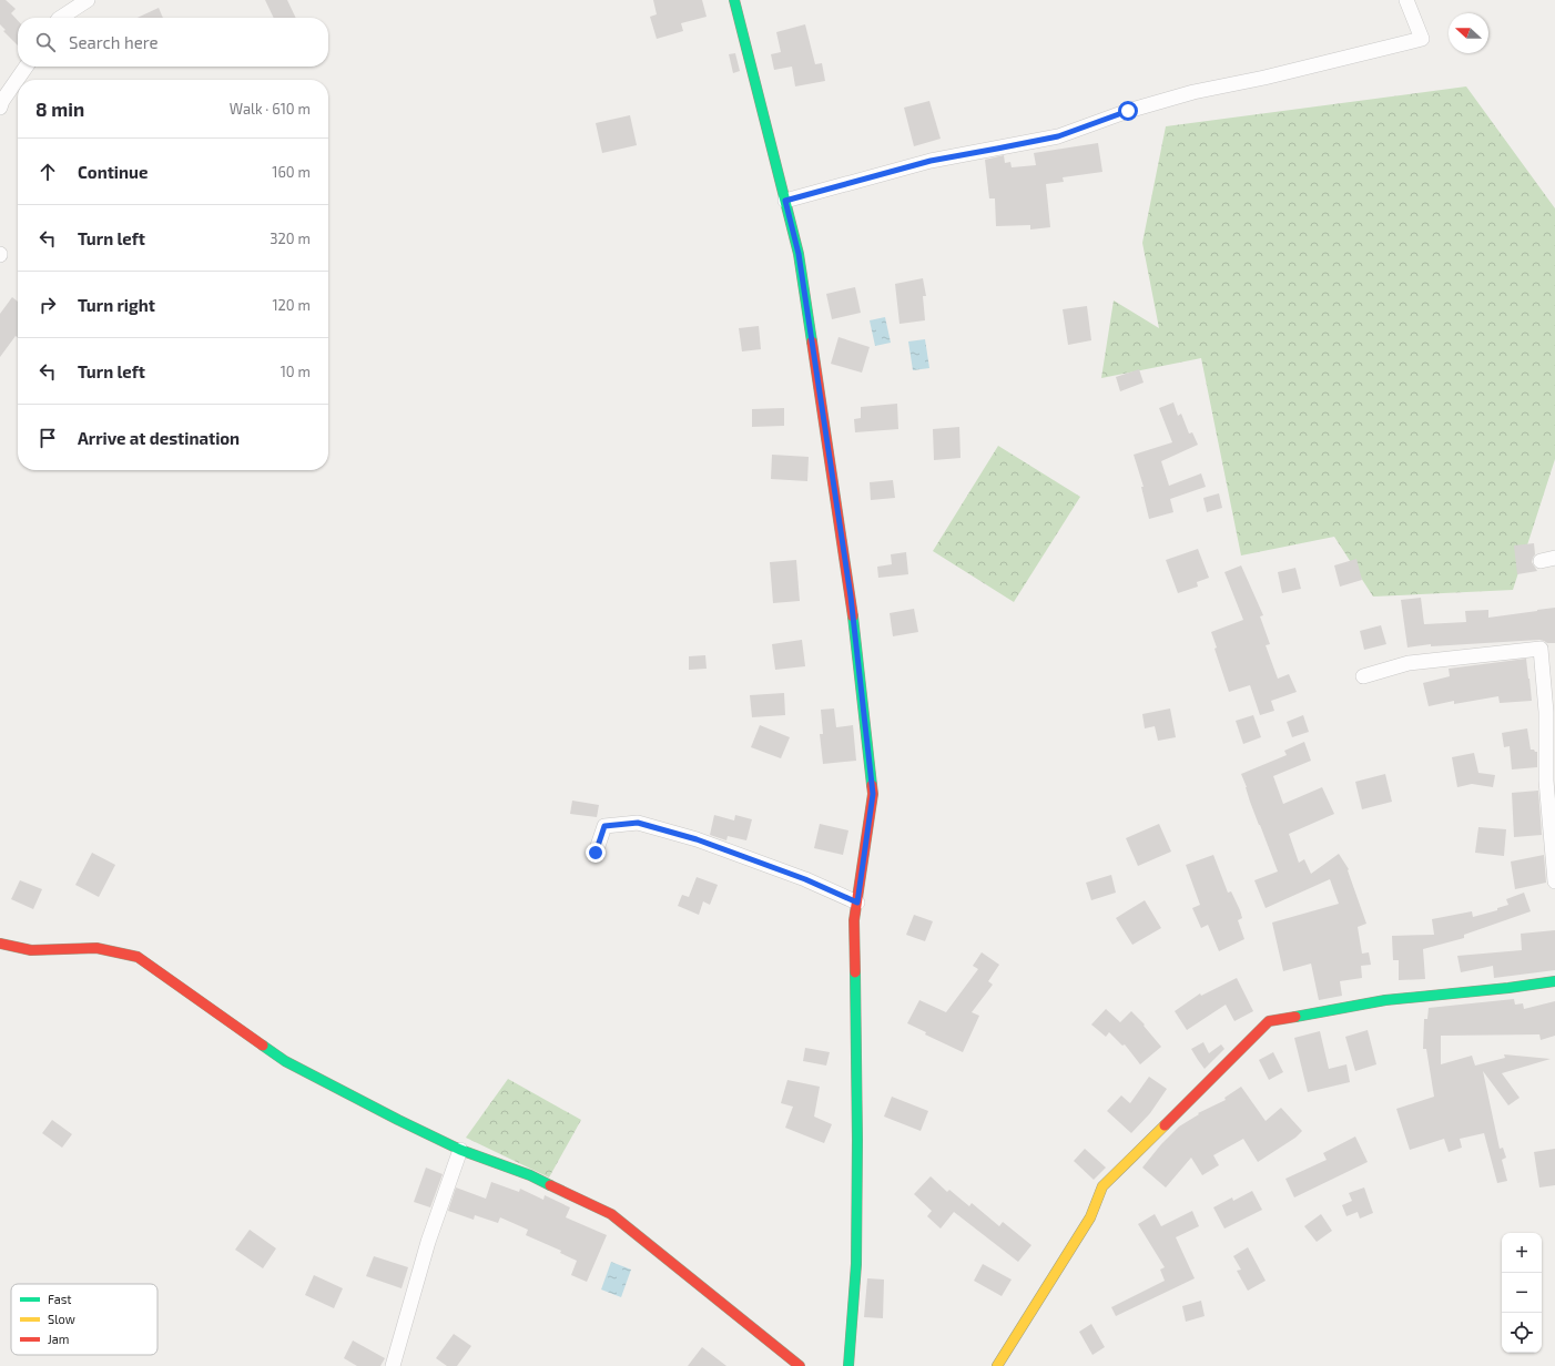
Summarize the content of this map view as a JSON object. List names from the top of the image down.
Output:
{
  "legend": ["Fast", "Slow", "Jam"],
  "north": "left",
  "page": {
    "search": "Search here",
    "heading": ["8 min", "Walk · 610 m"],
    "list": [
      ["Continue", "160 m"],
      ["Turn left", "320 m"],
      ["Turn right", "120 m"],
      ["Turn left", "10 m"],
      "Arrive at destination"
    ],
    "map_buttons": ["+", "−"]
  }
}
